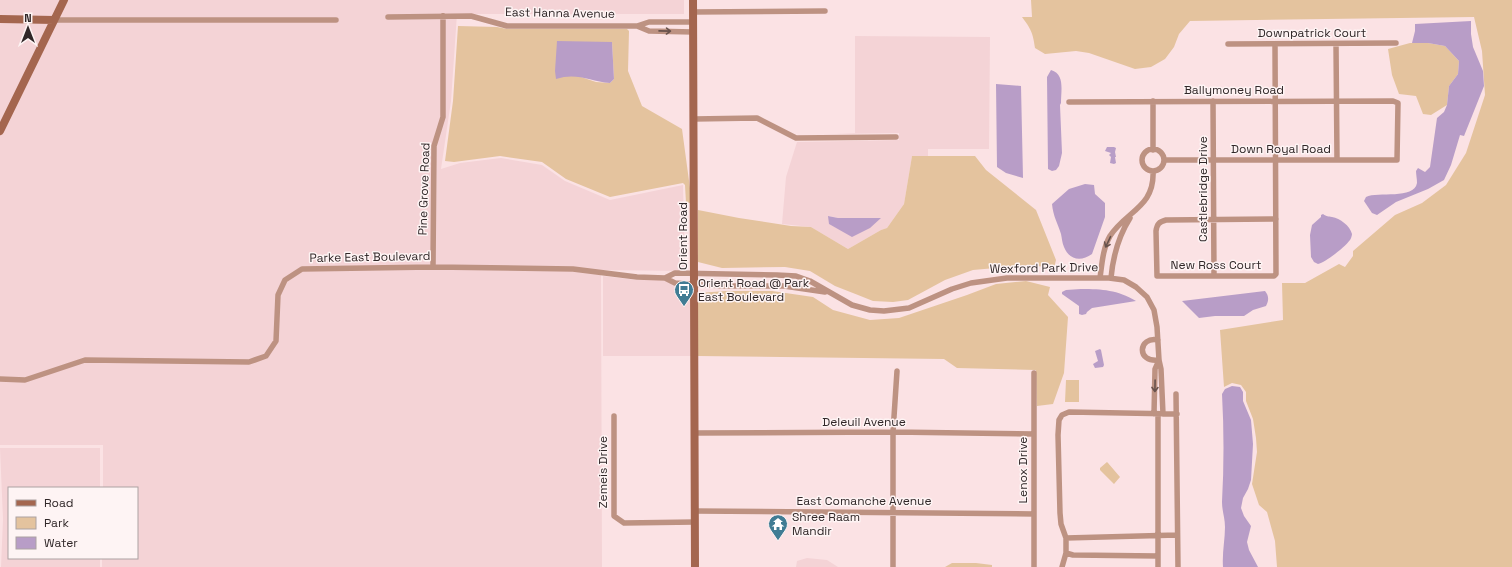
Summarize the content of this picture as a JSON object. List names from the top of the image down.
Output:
{
  "streets": {
    "street": [
      "East Hanna Avenue",
      "Downpatrick Court",
      "Ballymoney Road",
      "Down Royal Road",
      "Pine Grove Road",
      "Castlebridge Drive",
      "Orient Road",
      "Parke East Boulevard",
      "New Ross Court",
      "Wexford Park Drive",
      "Deleuil Avenue",
      "Lenox Drive",
      "Zemeis Drive",
      "East Comanche Avenue"
    ]
  },
  "crossings": [
    ["East Hanna Avenue", "Pine Grove Road"],
    ["East Hanna Avenue", "Orient Road"],
    ["Ballymoney Road", "Down Royal Road"],
    ["Ballymoney Road", "Castlebridge Drive"],
    ["Down Royal Road", "Castlebridge Drive"],
    ["Pine Grove Road", "Parke East Boulevard"],
    ["Castlebridge Drive", "New Ross Court"],
    ["Orient Road", "Parke East Boulevard"],
    ["Orient Road", "Wexford Park Drive"],
    ["Orient Road", "Deleuil Avenue"],
    ["Orient Road", "Zemeis Drive"],
    ["Orient Road", "East Comanche Avenue"],
    ["Parke East Boulevard", "Wexford Park Drive"],
    ["Deleuil Avenue", "Lenox Drive"],
    ["Lenox Drive", "East Comanche Avenue"]
  ],
  "places": {
    "bus stop": ["Orient Road @ Park East Boulevard"],
    "temple": ["Shree Raam Mandir"]
  },
  "legend": ["Road", "Park", "Water"],
  "north": "top"
}
